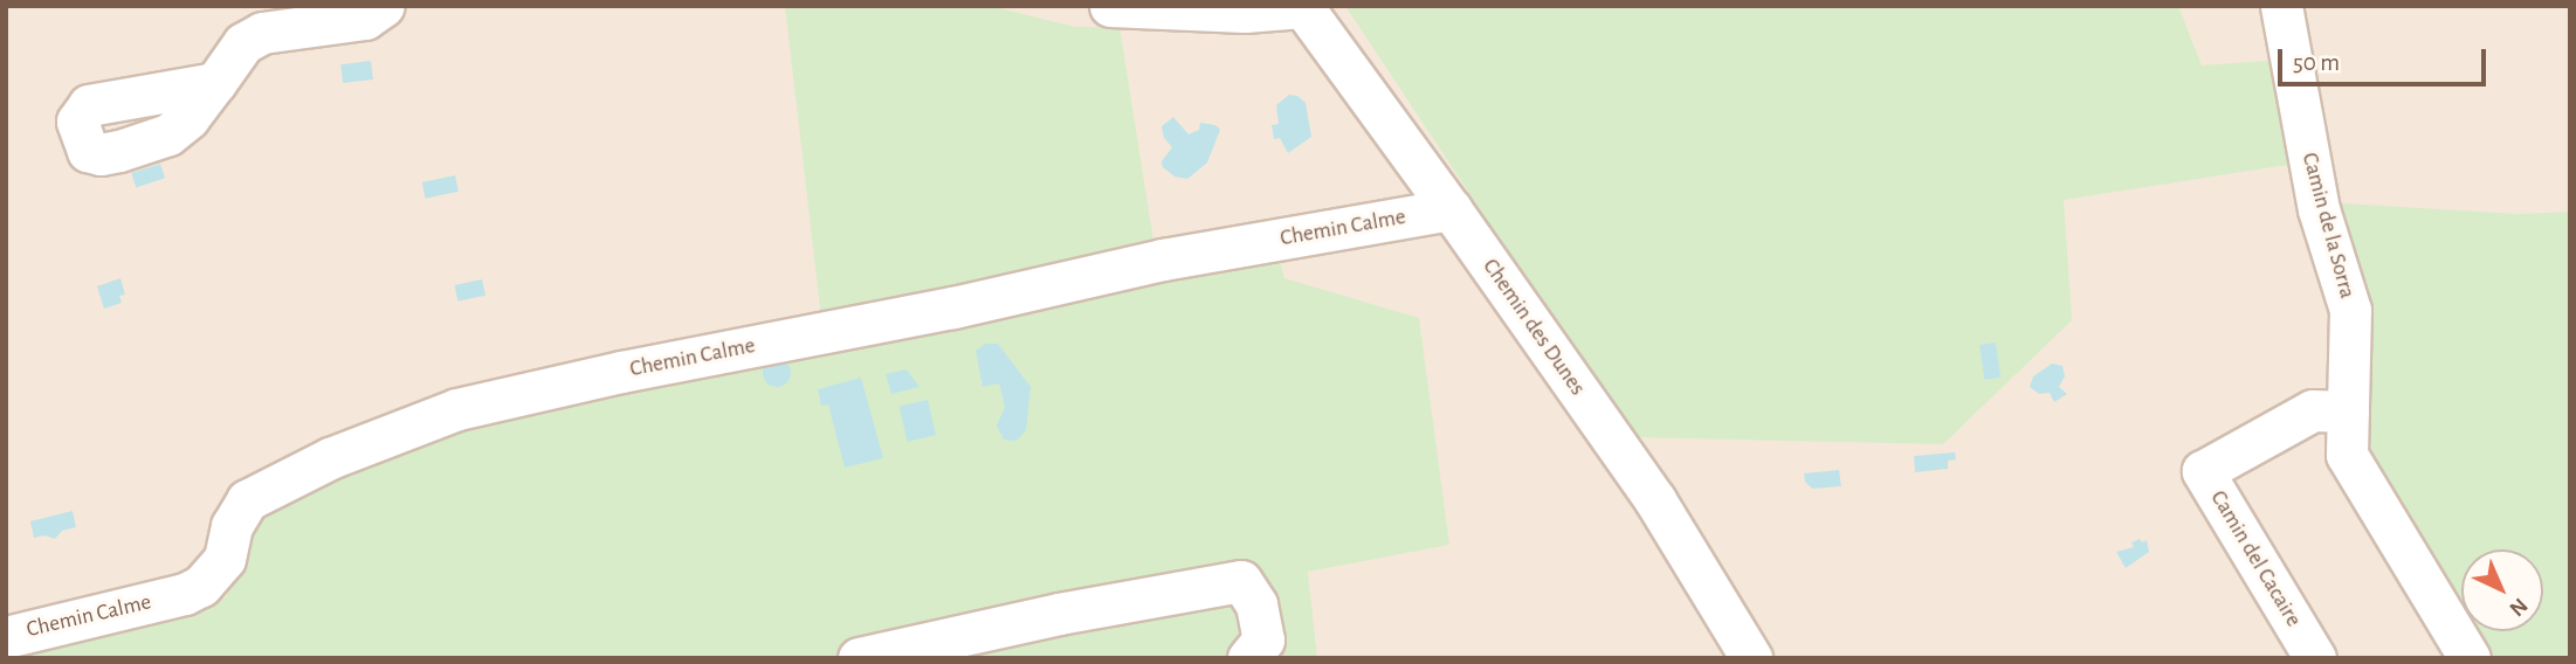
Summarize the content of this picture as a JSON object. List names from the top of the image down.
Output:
{
  "streets": {
    "street": [
      "Camin de la Sorra",
      "Chemin Calme",
      "Chemin des Dunes",
      "Camin del Cacaire"
    ]
  },
  "crossings": [
    ["Camin de la Sorra", "Camin del Cacaire"],
    ["Chemin Calme", "Chemin des Dunes"]
  ],
  "scale_bar": "50 m",
  "north": "bottom right"
}
